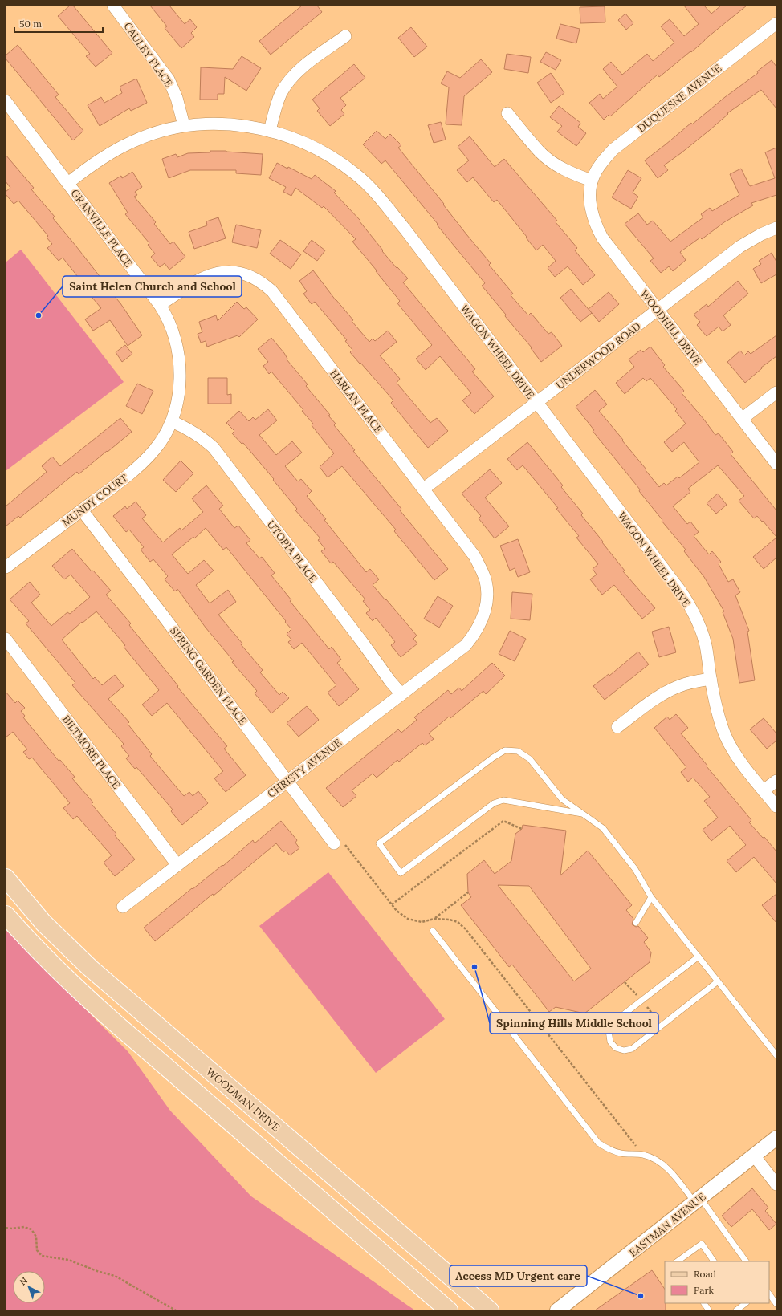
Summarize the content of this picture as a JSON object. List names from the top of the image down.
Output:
{
  "streets": {
    "main road": ["WOODMAN DRIVE"],
    "street": [
      "CAULEY PLACE",
      "DUQUESNE AVENUE",
      "GRANVILLE PLACE",
      "WOODHILL DRIVE",
      "WAGON WHEEL DRIVE",
      "UNDERWOOD ROAD",
      "HARLAN PLACE",
      "MUNDY COURT",
      "UTOPIA PLACE",
      "SPRING GARDEN PLACE",
      "BILTMORE PLACE",
      "CHRISTY AVENUE",
      "EASTMAN AVENUE"
    ]
  },
  "crossings": [
    ["CAULEY PLACE", "WAGON WHEEL DRIVE"],
    ["DUQUESNE AVENUE", "WOODHILL DRIVE"],
    ["GRANVILLE PLACE", "WAGON WHEEL DRIVE"],
    ["GRANVILLE PLACE", "HARLAN PLACE"],
    ["GRANVILLE PLACE", "MUNDY COURT"],
    ["GRANVILLE PLACE", "UTOPIA PLACE"],
    ["WOODHILL DRIVE", "UNDERWOOD ROAD"],
    ["WAGON WHEEL DRIVE", "UNDERWOOD ROAD"],
    ["UNDERWOOD ROAD", "HARLAN PLACE"],
    ["HARLAN PLACE", "CHRISTY AVENUE"],
    ["MUNDY COURT", "UTOPIA PLACE"],
    ["MUNDY COURT", "SPRING GARDEN PLACE"],
    ["UTOPIA PLACE", "CHRISTY AVENUE"],
    ["SPRING GARDEN PLACE", "CHRISTY AVENUE"],
    ["BILTMORE PLACE", "CHRISTY AVENUE"]
  ],
  "places": ["Saint Helen Church and School", "Spinning Hills Middle School", "Access MD Urgent care"],
  "legend": ["Road", "Park"],
  "scale_bar": "50 m",
  "north": "top left"
}
